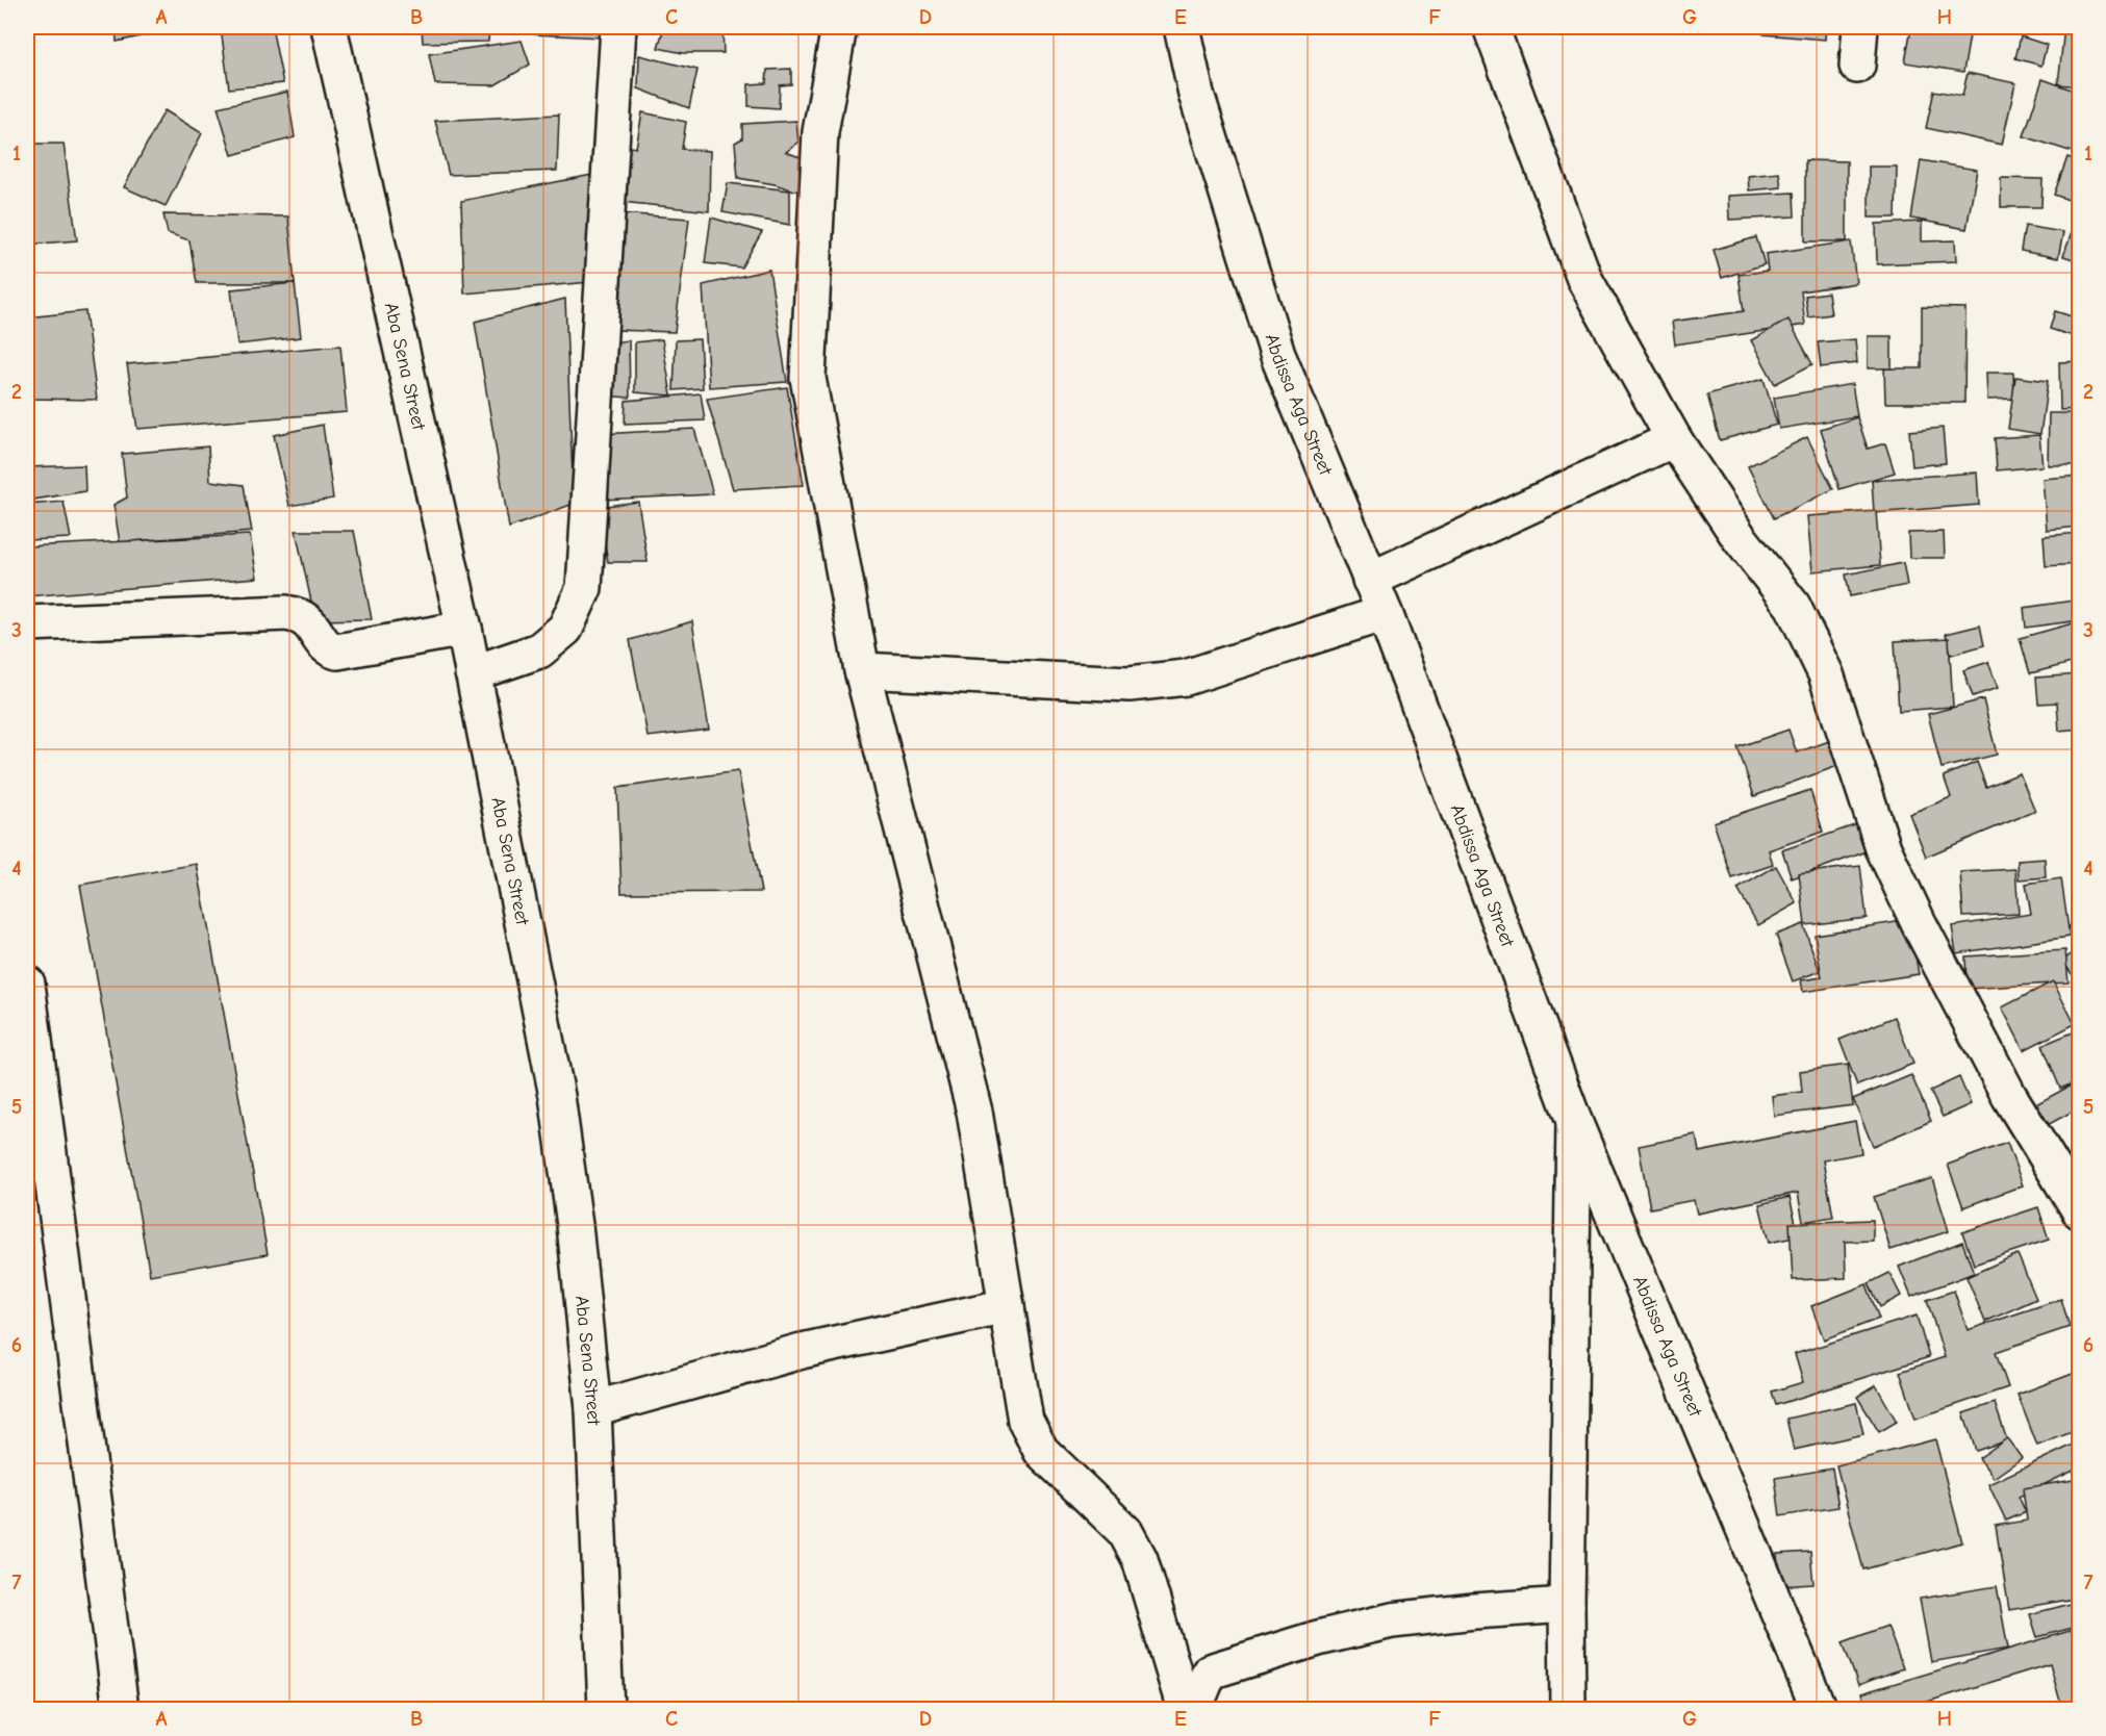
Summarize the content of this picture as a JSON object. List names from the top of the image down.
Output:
{
  "streets": {
    "main road": ["Aba Sena Street", "Abdissa Aga Street"]
  },
  "grid": {
    "columns": [
      "A",
      "B",
      "C",
      "D",
      "E",
      "F",
      "G",
      "H"
    ],
    "rows": [
      "1",
      "2",
      "3",
      "4",
      "5",
      "6",
      "7"
    ]
  }
}
